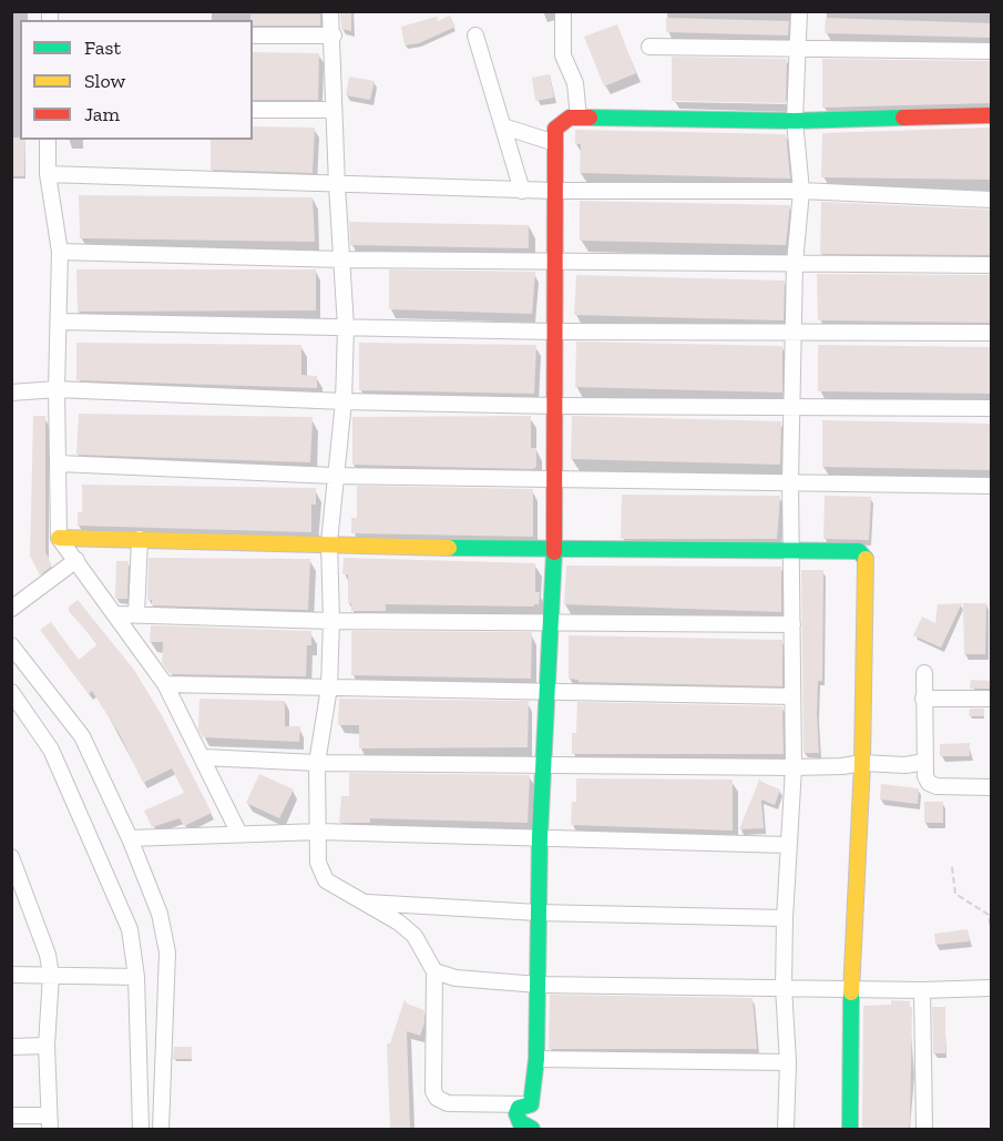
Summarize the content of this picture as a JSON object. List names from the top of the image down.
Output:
{
  "legend": ["Fast", "Slow", "Jam"]
}
